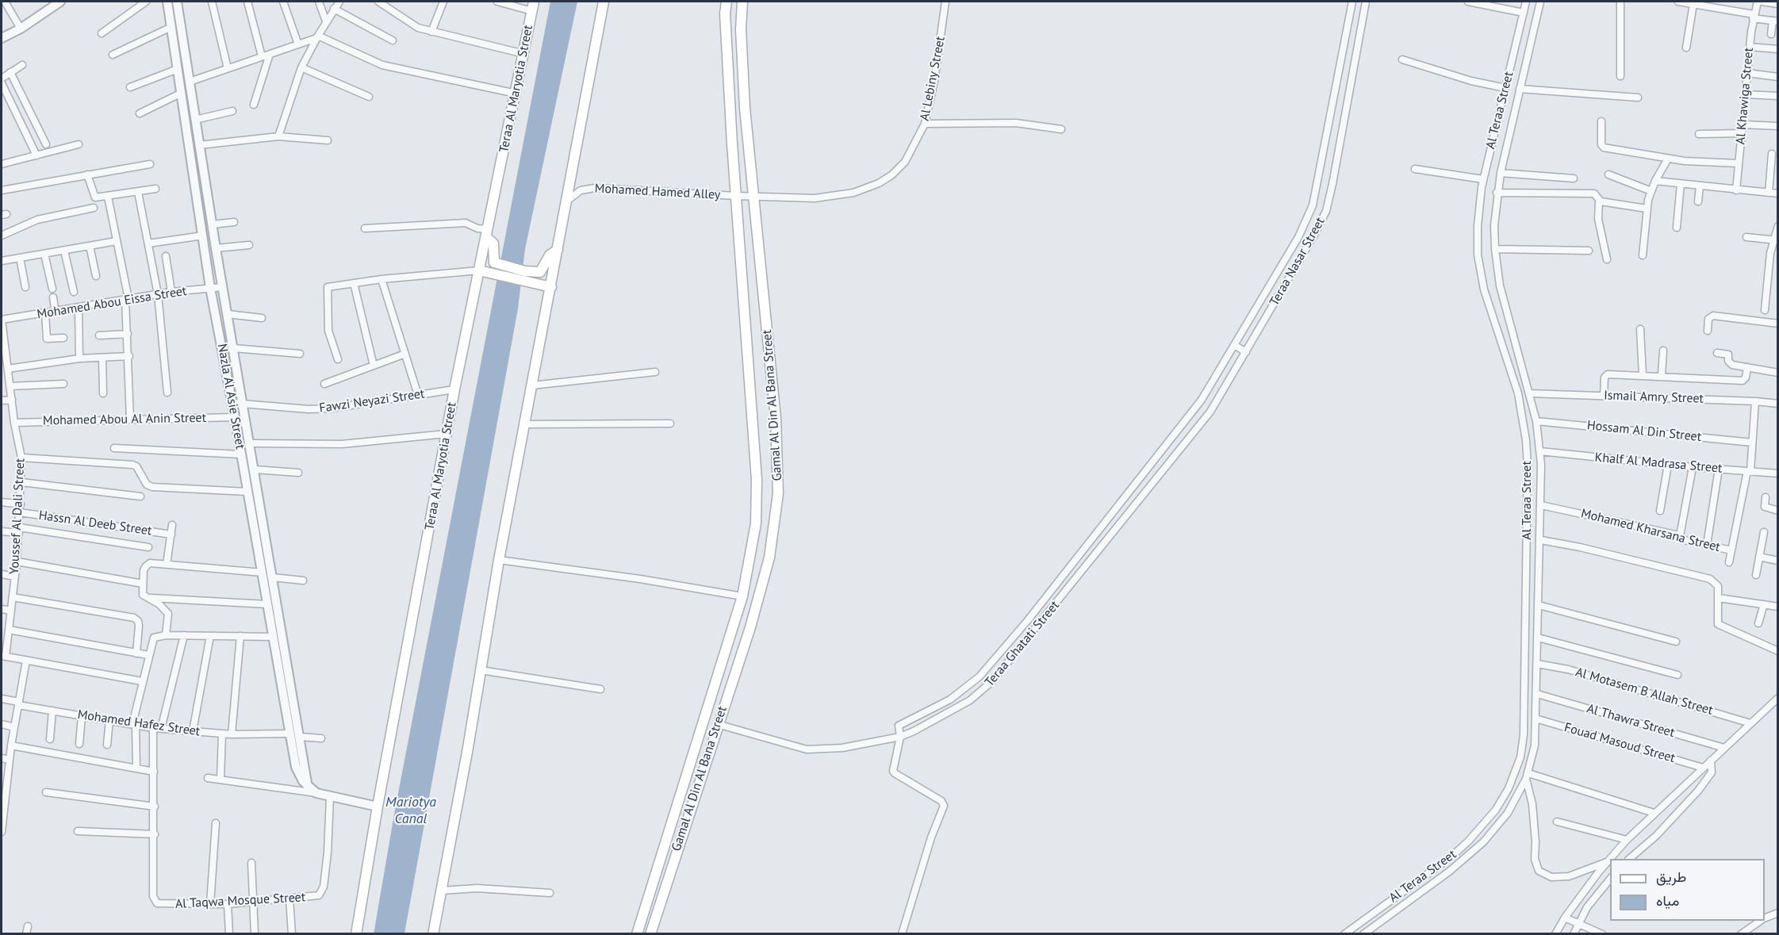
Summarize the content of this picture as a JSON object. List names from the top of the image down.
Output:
{
  "streets": {
    "main road": ["Teraa Al Maryotia Street", "Gamal Al Din Al Bana Street"],
    "street": [
      "Al Lebiny Street",
      "Al Khawiga Street",
      "Al Teraa Street",
      "Mohamed Hamed Alley",
      "Teraa Nasar Street",
      "Mohamed Abou Eissa Street",
      "Nazla Al Asie Street",
      "Ismail Amry Street",
      "Fawzi Neyazi Street",
      "Mohamed Abou Al Anin Street",
      "Hossam Al Din Street",
      "Khalf Al Madrasa Street",
      "Youssef Al Dali Street",
      "Hassn Al Deeb Street",
      "Mohamed Kharsana Street",
      "Teraa Ghatati Street",
      "Al Motasem B Allah Street",
      "Al Thawra Street",
      "Mohamed Hafez Street",
      "Fouad Masoud Street",
      "Al Taqwa Mosque Street"
    ]
  },
  "crossings": [
    ["Al Lebiny Street", "Mohamed Hamed Alley"],
    ["Al Lebiny Street", "Gamal Al Din Al Bana Street"],
    ["Teraa Al Maryotia Street", "Nazla Al Asie Street"],
    ["Teraa Al Maryotia Street", "Fawzi Neyazi Street"],
    ["Al Teraa Street", "Ismail Amry Street"],
    ["Al Teraa Street", "Hossam Al Din Street"],
    ["Al Teraa Street", "Khalf Al Madrasa Street"],
    ["Al Teraa Street", "Mohamed Kharsana Street"],
    ["Al Teraa Street", "Al Motasem B Allah Street"],
    ["Al Teraa Street", "Al Thawra Street"],
    ["Al Teraa Street", "Fouad Masoud Street"],
    ["Mohamed Hamed Alley", "Gamal Al Din Al Bana Street"],
    ["Teraa Nasar Street", "Teraa Ghatati Street"],
    ["Mohamed Abou Eissa Street", "Nazla Al Asie Street"],
    ["Mohamed Abou Eissa Street", "Youssef Al Dali Street"],
    ["Nazla Al Asie Street", "Fawzi Neyazi Street"],
    ["Nazla Al Asie Street", "Mohamed Abou Al Anin Street"],
    ["Nazla Al Asie Street", "Mohamed Hafez Street"],
    ["Nazla Al Asie Street", "Al Taqwa Mosque Street"],
    ["Gamal Al Din Al Bana Street", "Teraa Ghatati Street"],
    ["Mohamed Abou Al Anin Street", "Youssef Al Dali Street"],
    ["Youssef Al Dali Street", "Hassn Al Deeb Street"]
  ],
  "water": ["Mariotya Canal"],
  "legend": ["طريق", "مياه"]
}
